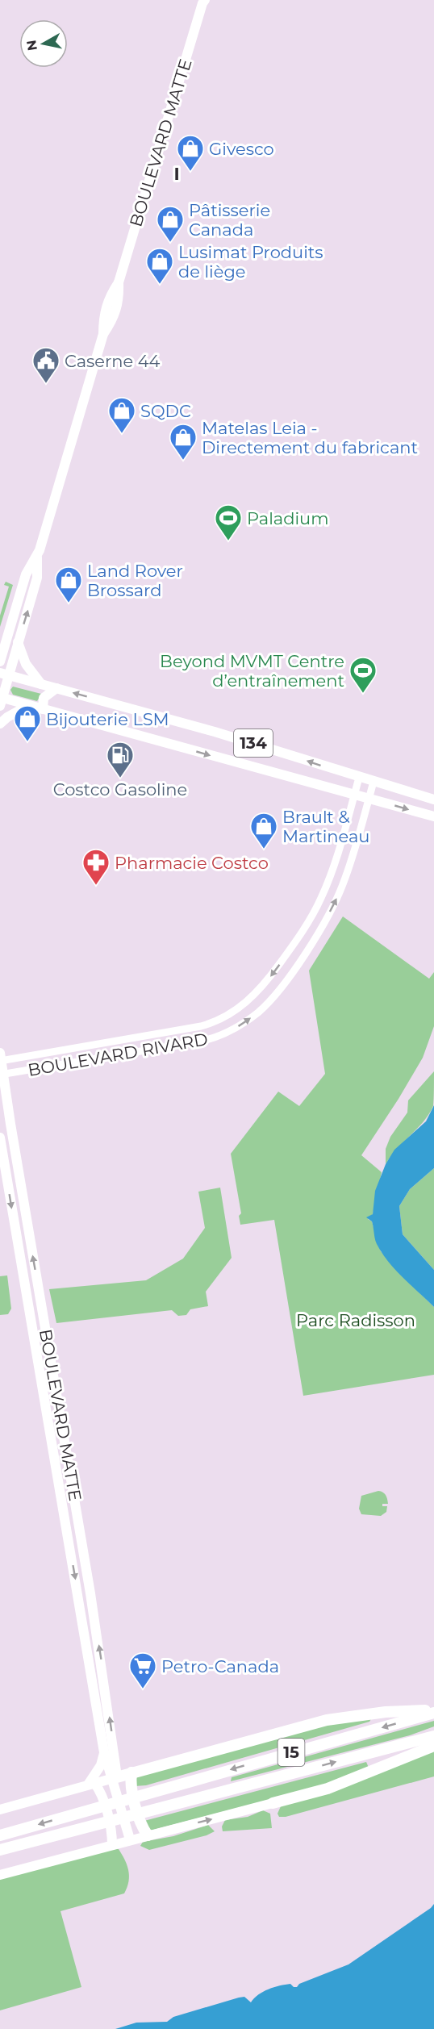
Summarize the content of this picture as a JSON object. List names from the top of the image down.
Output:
{
  "streets": {
    "highway": ["15"],
    "main road": ["BOULEVARD MATTE", "134"],
    "street": ["BOULEVARD RIVARD"]
  },
  "crossings": [
    ["BOULEVARD MATTE", "134"],
    ["BOULEVARD MATTE", "BOULEVARD RIVARD"],
    ["134", "BOULEVARD RIVARD"]
  ],
  "districts": ["I"],
  "parks": ["Parc Radisson"],
  "places": {
    "shop": [
      "Givesco",
      "Pâtisserie Canada",
      "Lusimat Produits de liège",
      "SQDC",
      "Matelas Leia - Directement du fabricant",
      "Land Rover Brossard",
      "Bijouterie LSM",
      "Brault & Martineau"
    ],
    "public building": ["Caserne 44"],
    "sports": ["Paladium", "Beyond MVMT Centre d’entraînement"],
    "fuel station": ["Costco Gasoline"],
    "pharmacy": ["Pharmacie Costco"],
    "supermarket": ["Petro-Canada"]
  },
  "north": "left"
}
